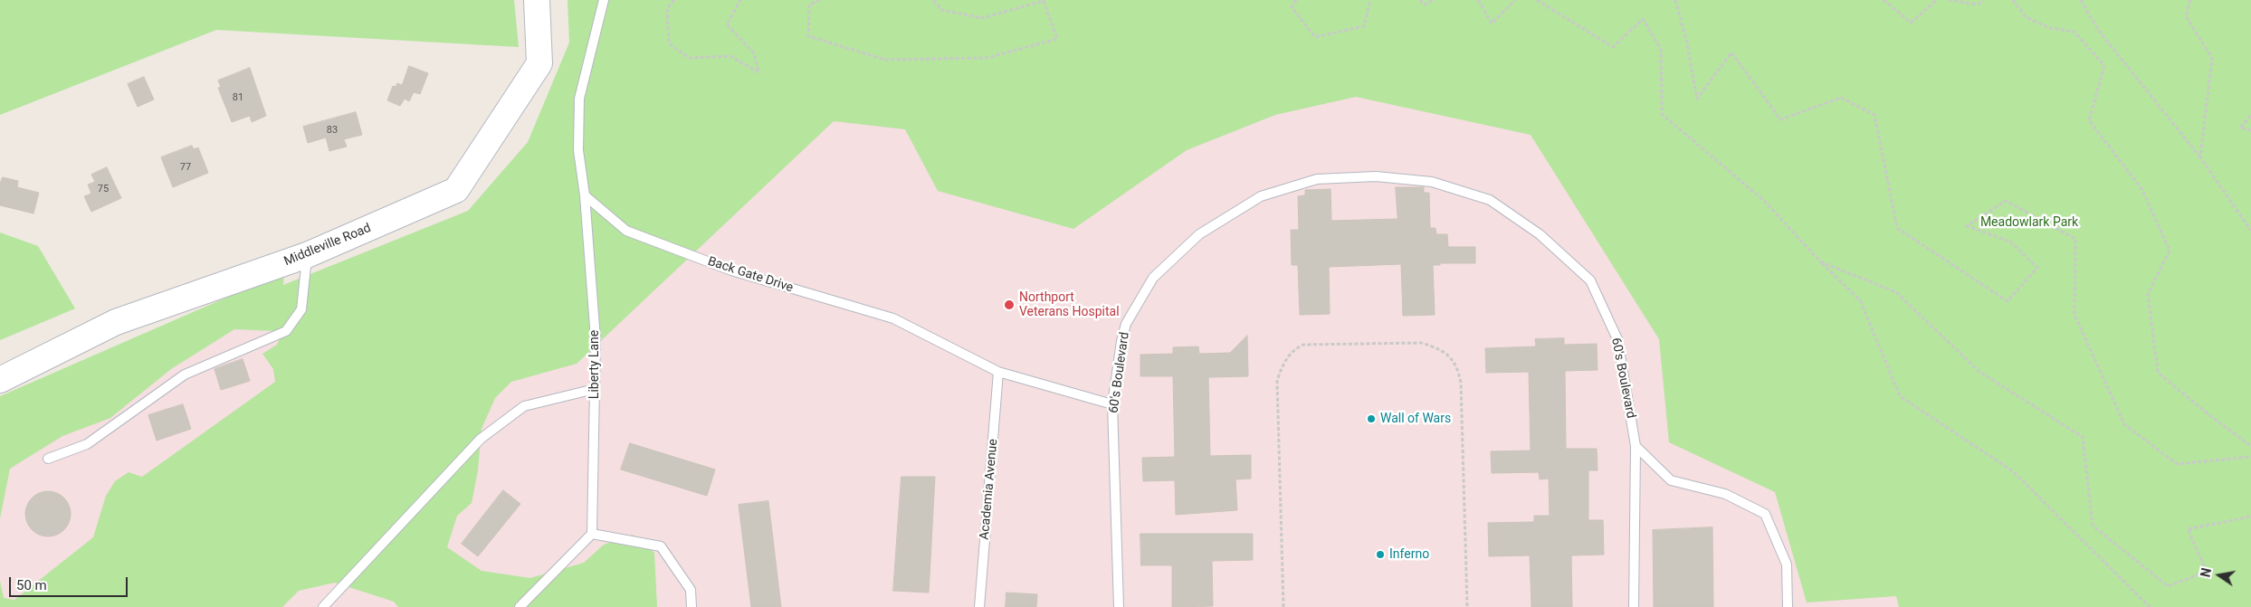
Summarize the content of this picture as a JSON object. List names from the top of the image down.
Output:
{
  "streets": {
    "street": ["Middleville Road"],
    "lane": [
      "Back Gate Drive",
      "Liberty Lane",
      "60's Boulevard",
      "Academia Avenue"
    ]
  },
  "crossings": [
    ["Back Gate Drive", "Liberty Lane"],
    ["Back Gate Drive", "60's Boulevard"],
    ["Back Gate Drive", "Academia Avenue"]
  ],
  "parks": ["Meadowlark Park"],
  "places": ["Northport Veterans Hospital", "Wall of Wars", "Inferno"],
  "house_numbers": [
    "81",
    "83",
    "77",
    "75"
  ],
  "scale_bar": "50 m",
  "north": "left"
}
